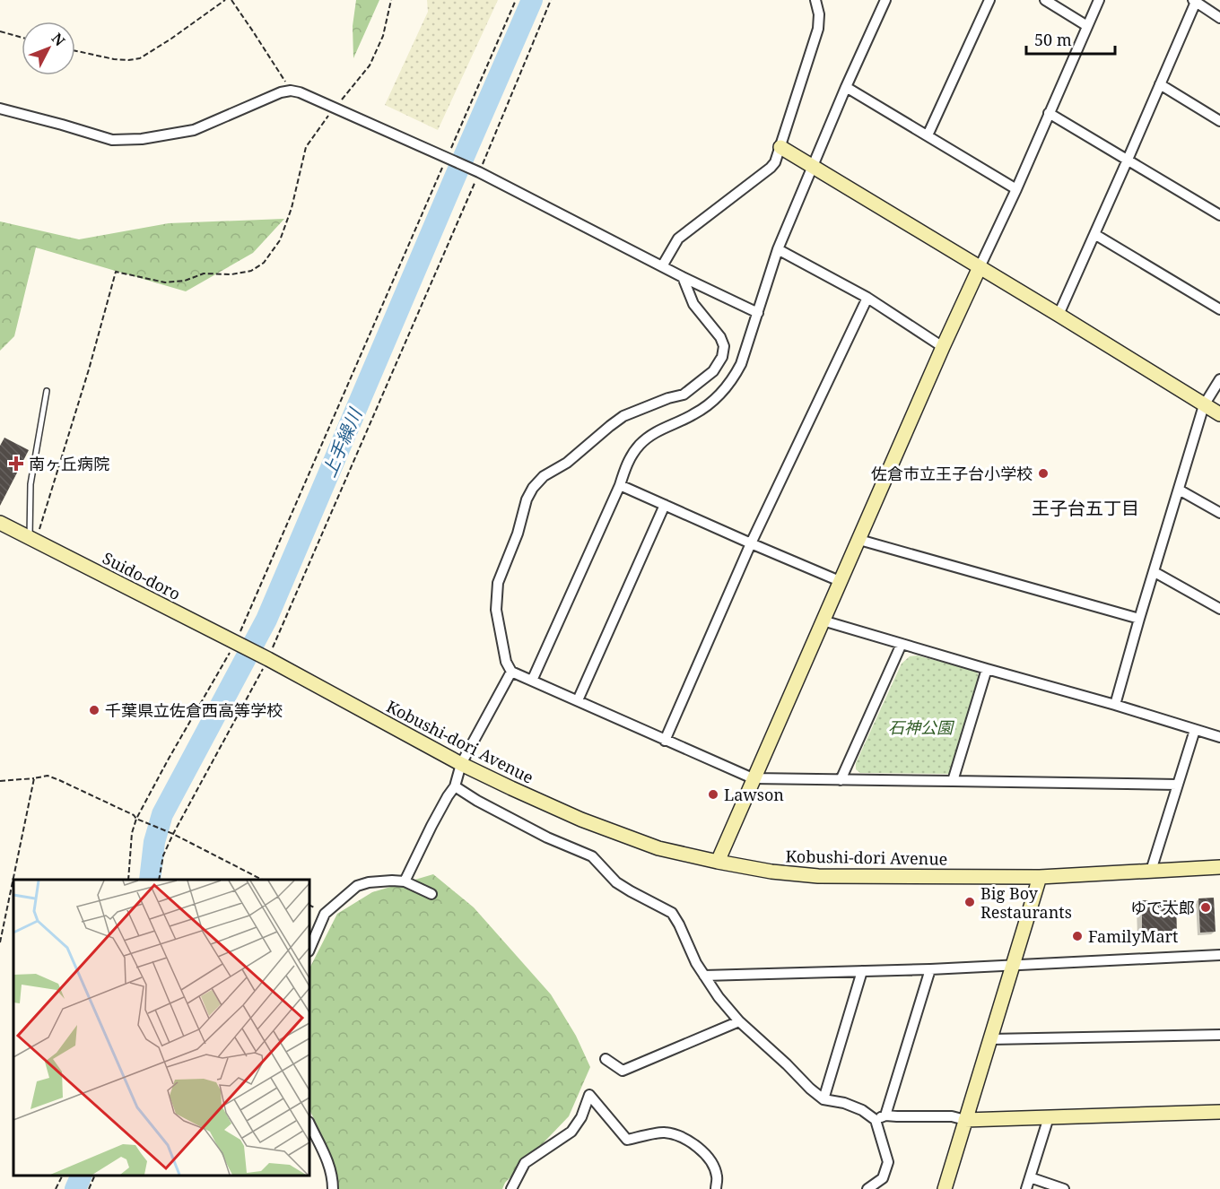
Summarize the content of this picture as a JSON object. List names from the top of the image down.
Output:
{
  "streets": {
    "street": ["Suido-doro", "Kobushi-dori Avenue"]
  },
  "crossings": [
    ["Suido-doro", "Kobushi-dori Avenue"]
  ],
  "districts": ["王子台五丁目"],
  "water": ["上手繰川"],
  "parks": ["石神公園"],
  "places": {
    "health": ["南ヶ丘病院"],
    "other": [
      "佐倉市立王子台小学校",
      "千葉県立佐倉西高等学校",
      "Lawson",
      "Big Boy Restaurants",
      "ゆで太郎",
      "FamilyMart"
    ]
  },
  "scale_bar": "50 m",
  "north": "top right"
}
